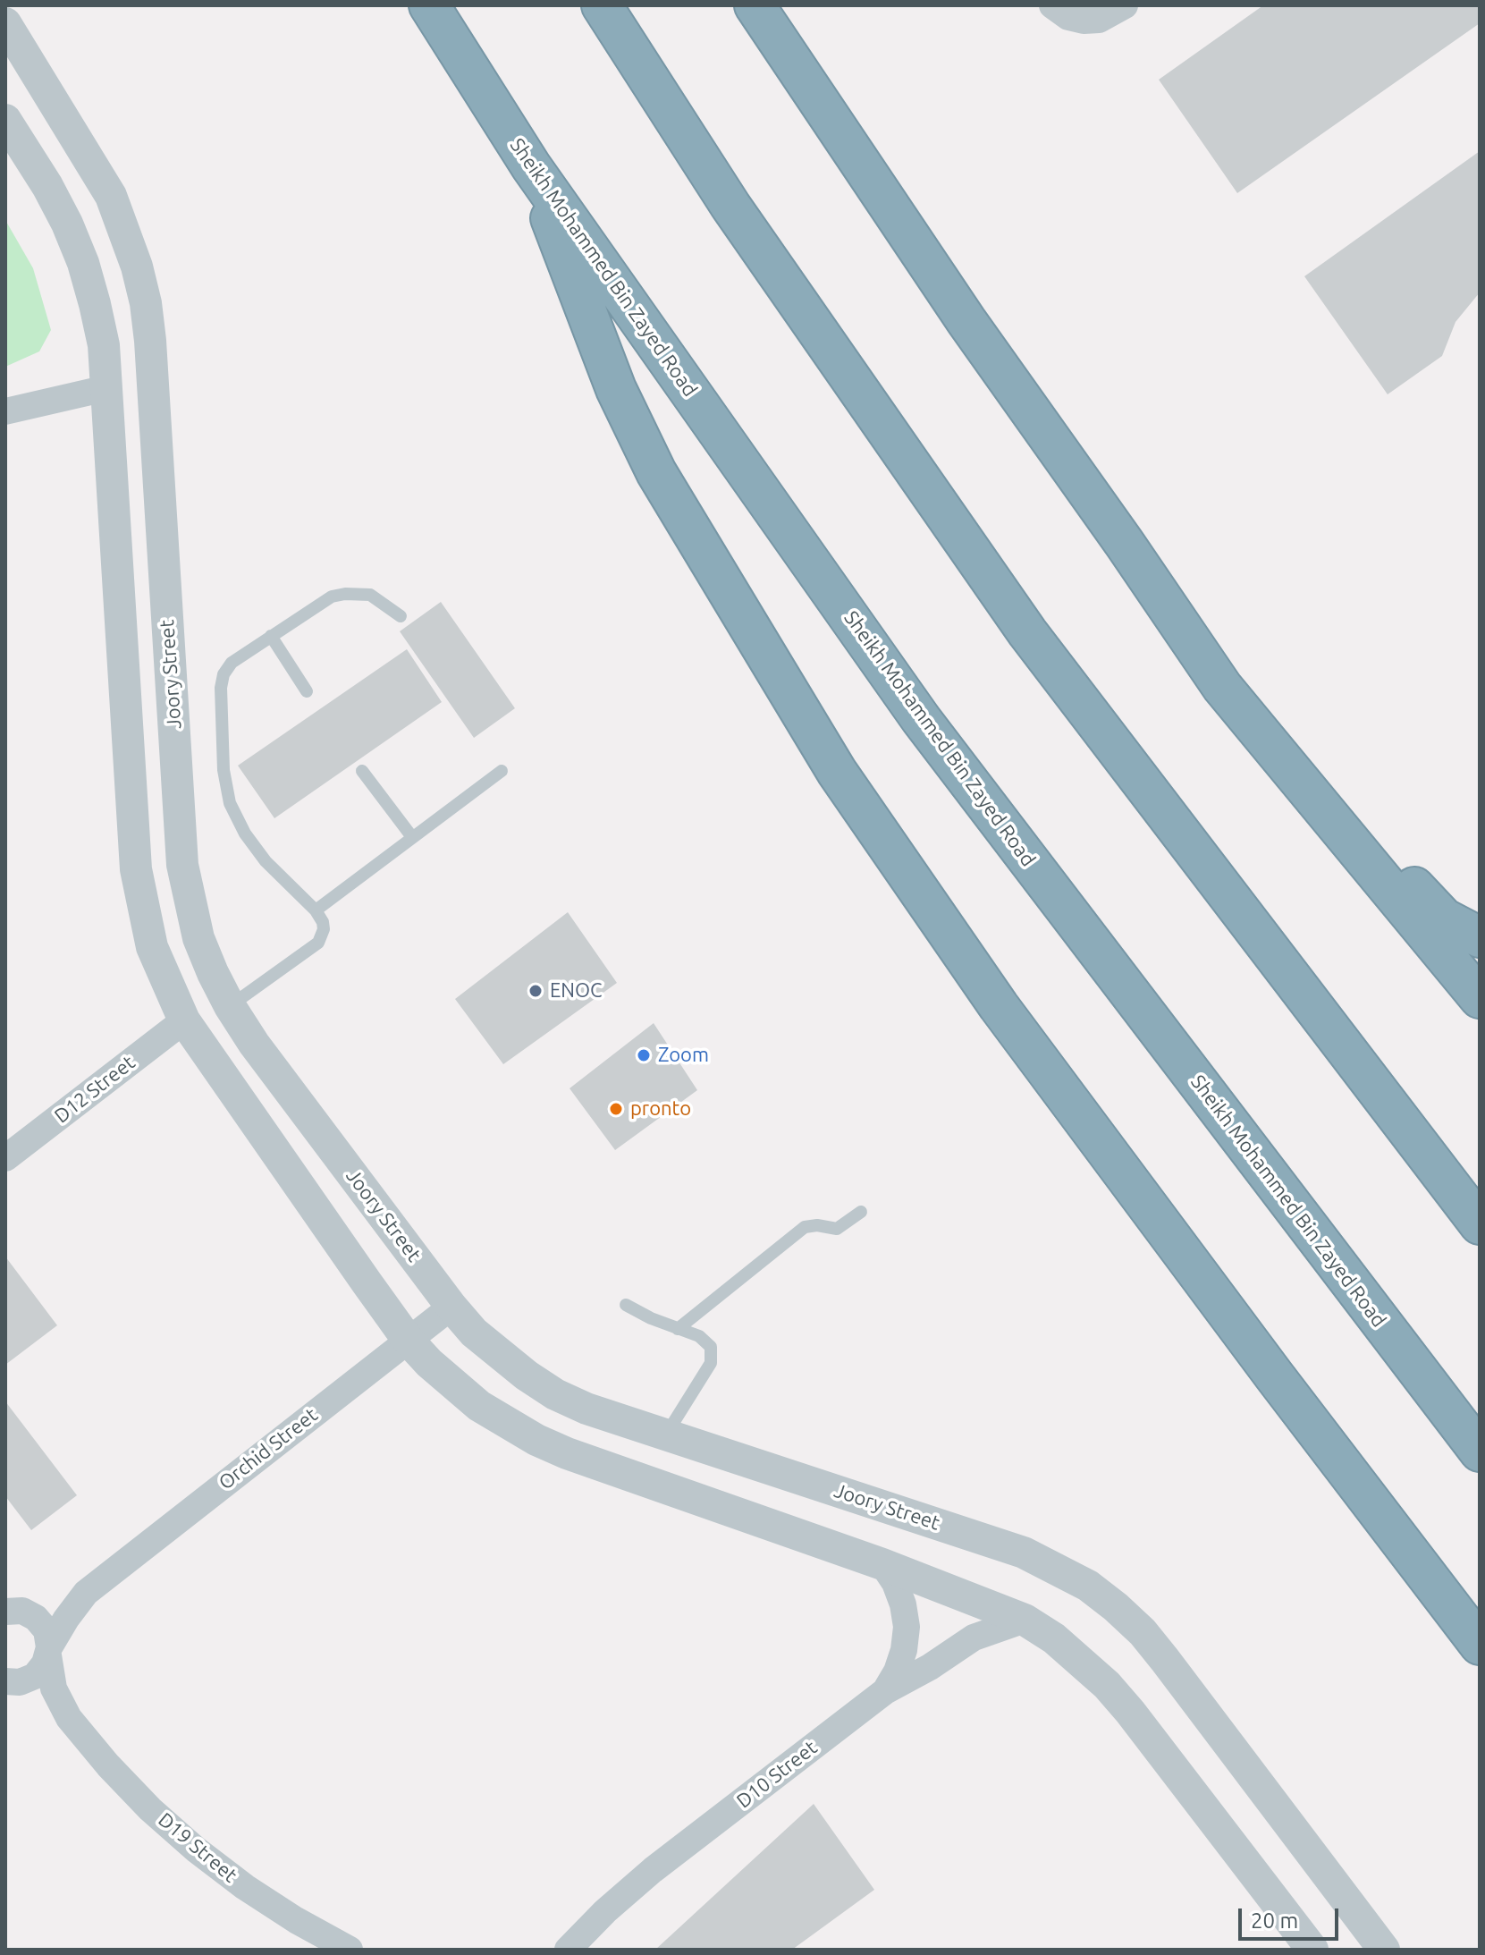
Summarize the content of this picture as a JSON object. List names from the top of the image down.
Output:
{
  "streets": {
    "highway": ["Sheikh Mohammed Bin Zayed Road"],
    "street": [
      "Joory Street",
      "D12 Street",
      "Orchid Street",
      "D10 Street",
      "D19 Street"
    ]
  },
  "crossings": [
    ["Joory Street", "Orchid Street"],
    ["Orchid Street", "D19 Street"]
  ],
  "places": ["ENOC", "Zoom", "pronto"],
  "scale_bar": "20 m"
}
